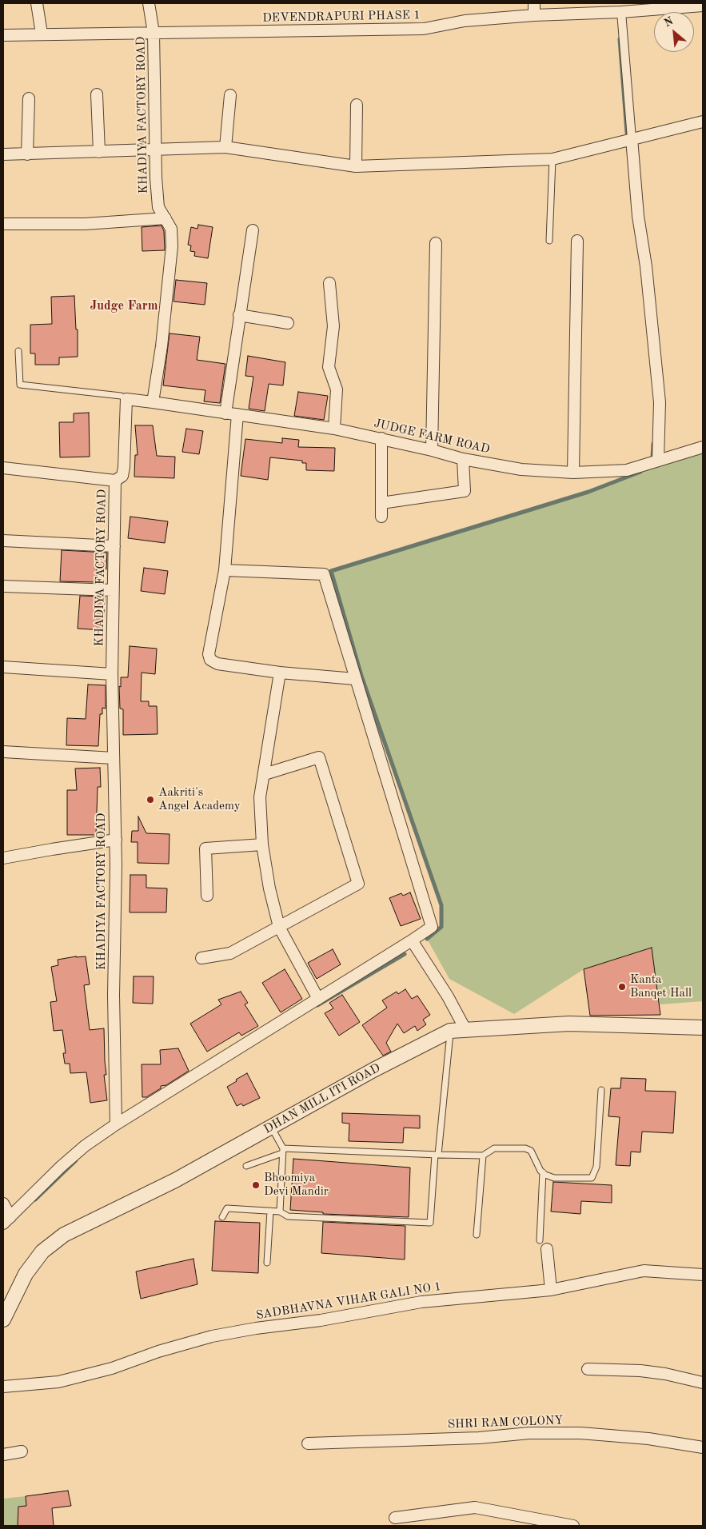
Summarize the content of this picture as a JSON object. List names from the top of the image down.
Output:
{
  "streets": {
    "street": [
      "DEVENDRAPURI PHASE 1",
      "KHADIYA FACTORY ROAD",
      "JUDGE FARM ROAD",
      "DHAN MILL ITI ROAD",
      "SADBHAVNA VIHAR GALI NO 1",
      "SHRI RAM COLONY"
    ]
  },
  "crossings": [
    ["DEVENDRAPURI PHASE 1", "KHADIYA FACTORY ROAD"],
    ["KHADIYA FACTORY ROAD", "JUDGE FARM ROAD"]
  ],
  "districts": ["Judge Farm"],
  "places": ["Aakriti's Angel Academy", "Kanta Banqet Hall", "Bhoomiya Devi Mandir"],
  "north": "top left"
}
